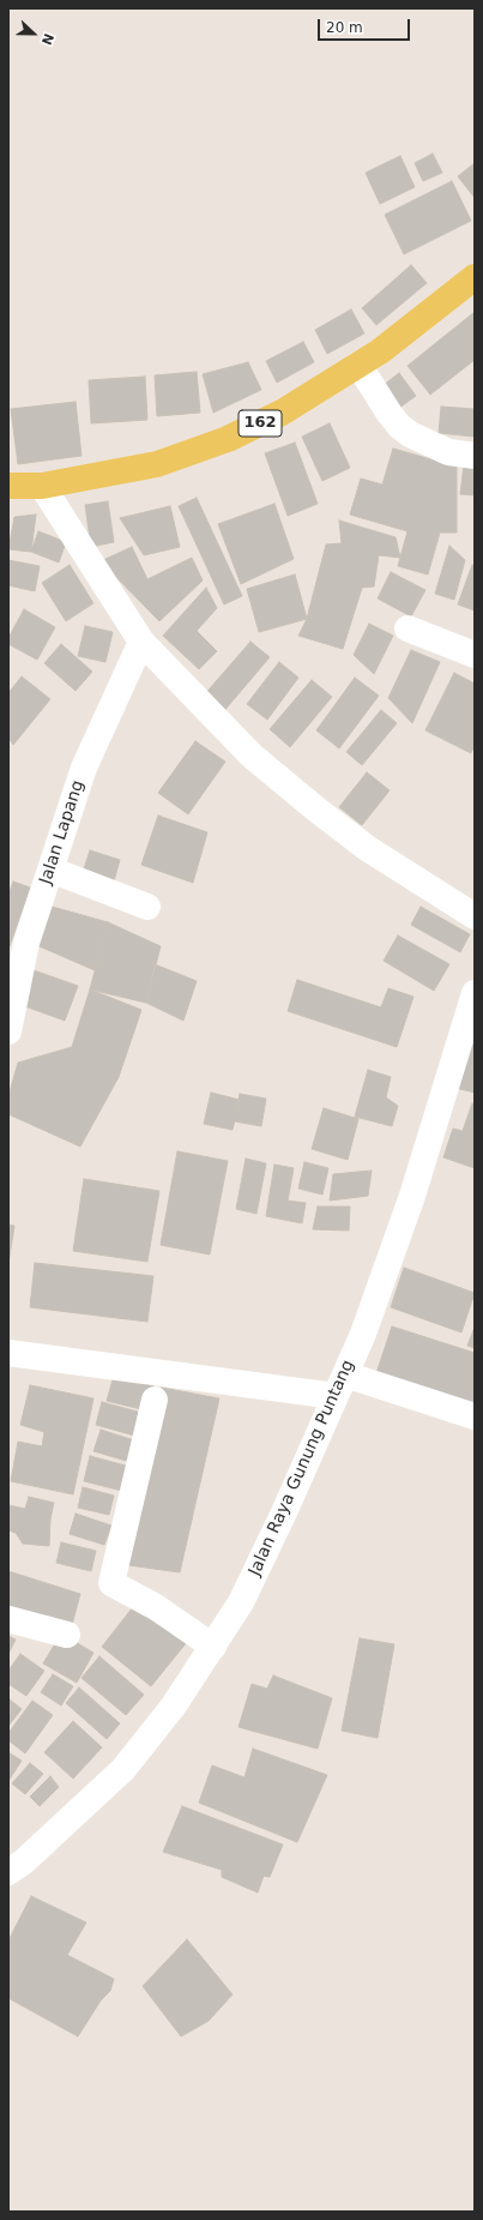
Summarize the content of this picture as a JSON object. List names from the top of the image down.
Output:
{
  "streets": {
    "main road": ["162"],
    "street": ["Jalan Lapang", "Jalan Raya Gunung Puntang"]
  },
  "scale_bar": "20 m",
  "north": "right"
}
